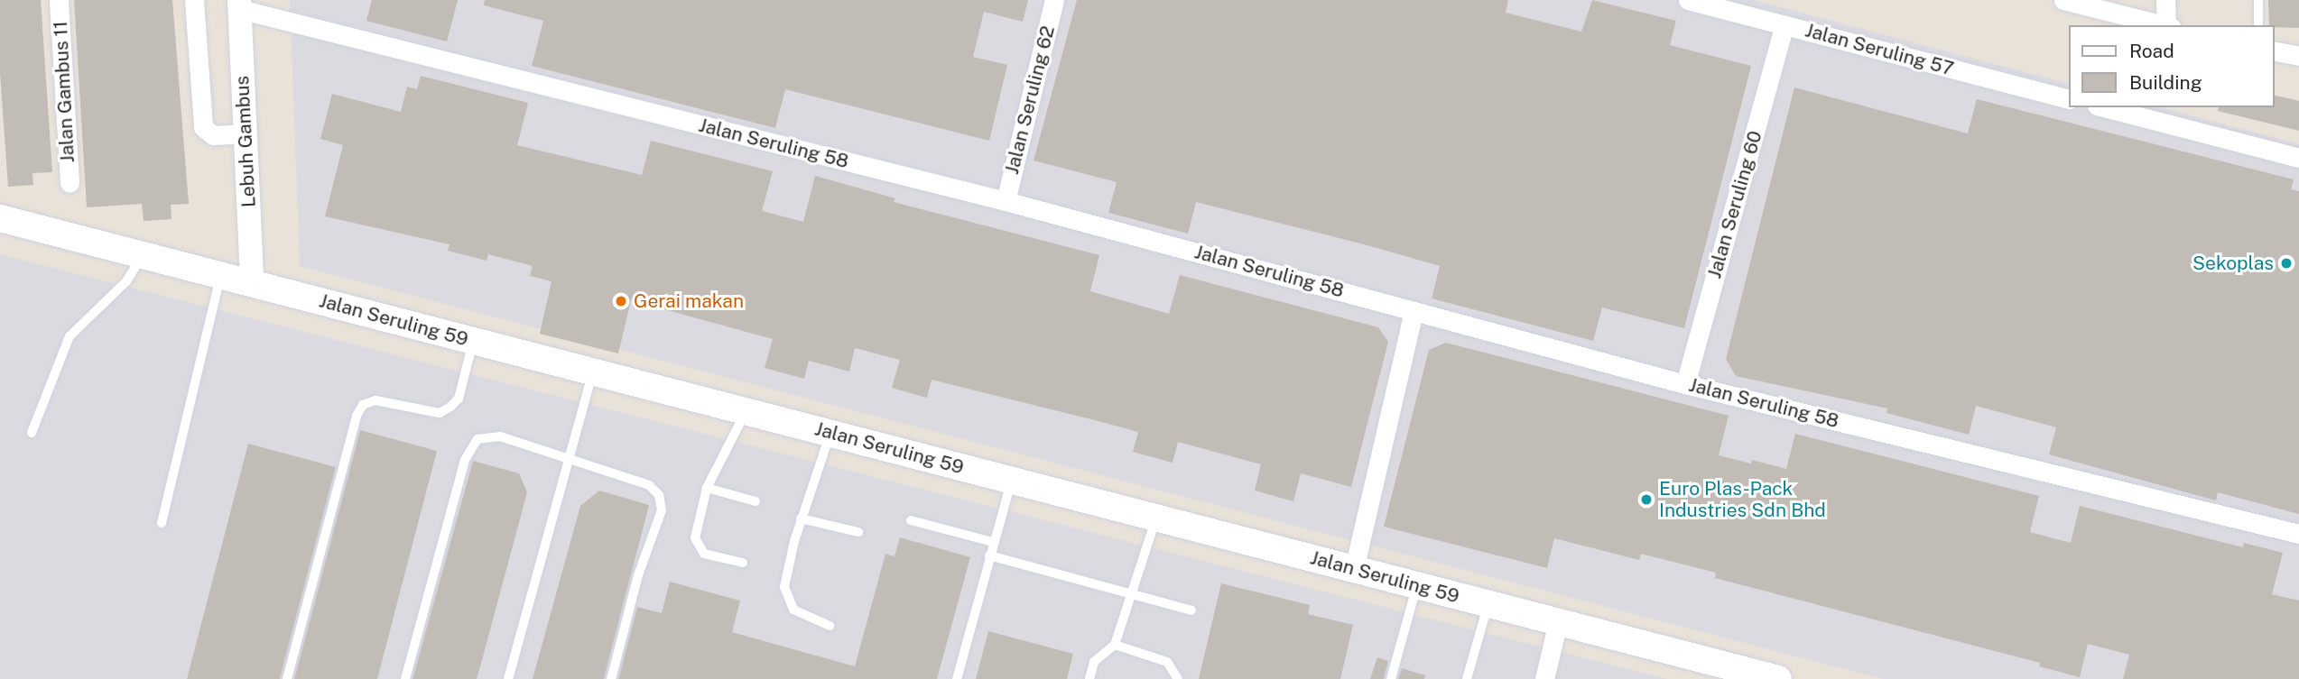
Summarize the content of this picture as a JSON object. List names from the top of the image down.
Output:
{
  "streets": {
    "main road": ["Jalan Seruling 59"],
    "street": [
      "Jalan Seruling 57",
      "Jalan Gambus 11",
      "Jalan Seruling 62",
      "Lebuh Gambus",
      "Jalan Seruling 58",
      "Jalan Seruling 60"
    ]
  },
  "crossings": [
    ["Jalan Seruling 57", "Jalan Seruling 60"],
    ["Jalan Seruling 62", "Jalan Seruling 58"],
    ["Lebuh Gambus", "Jalan Seruling 58"],
    ["Lebuh Gambus", "Jalan Seruling 59"],
    ["Jalan Seruling 58", "Jalan Seruling 60"]
  ],
  "places": ["Sekoplas", "Gerai makan", "Euro Plas-Pack Industries Sdn Bhd"],
  "legend": ["Road", "Building"]
}
